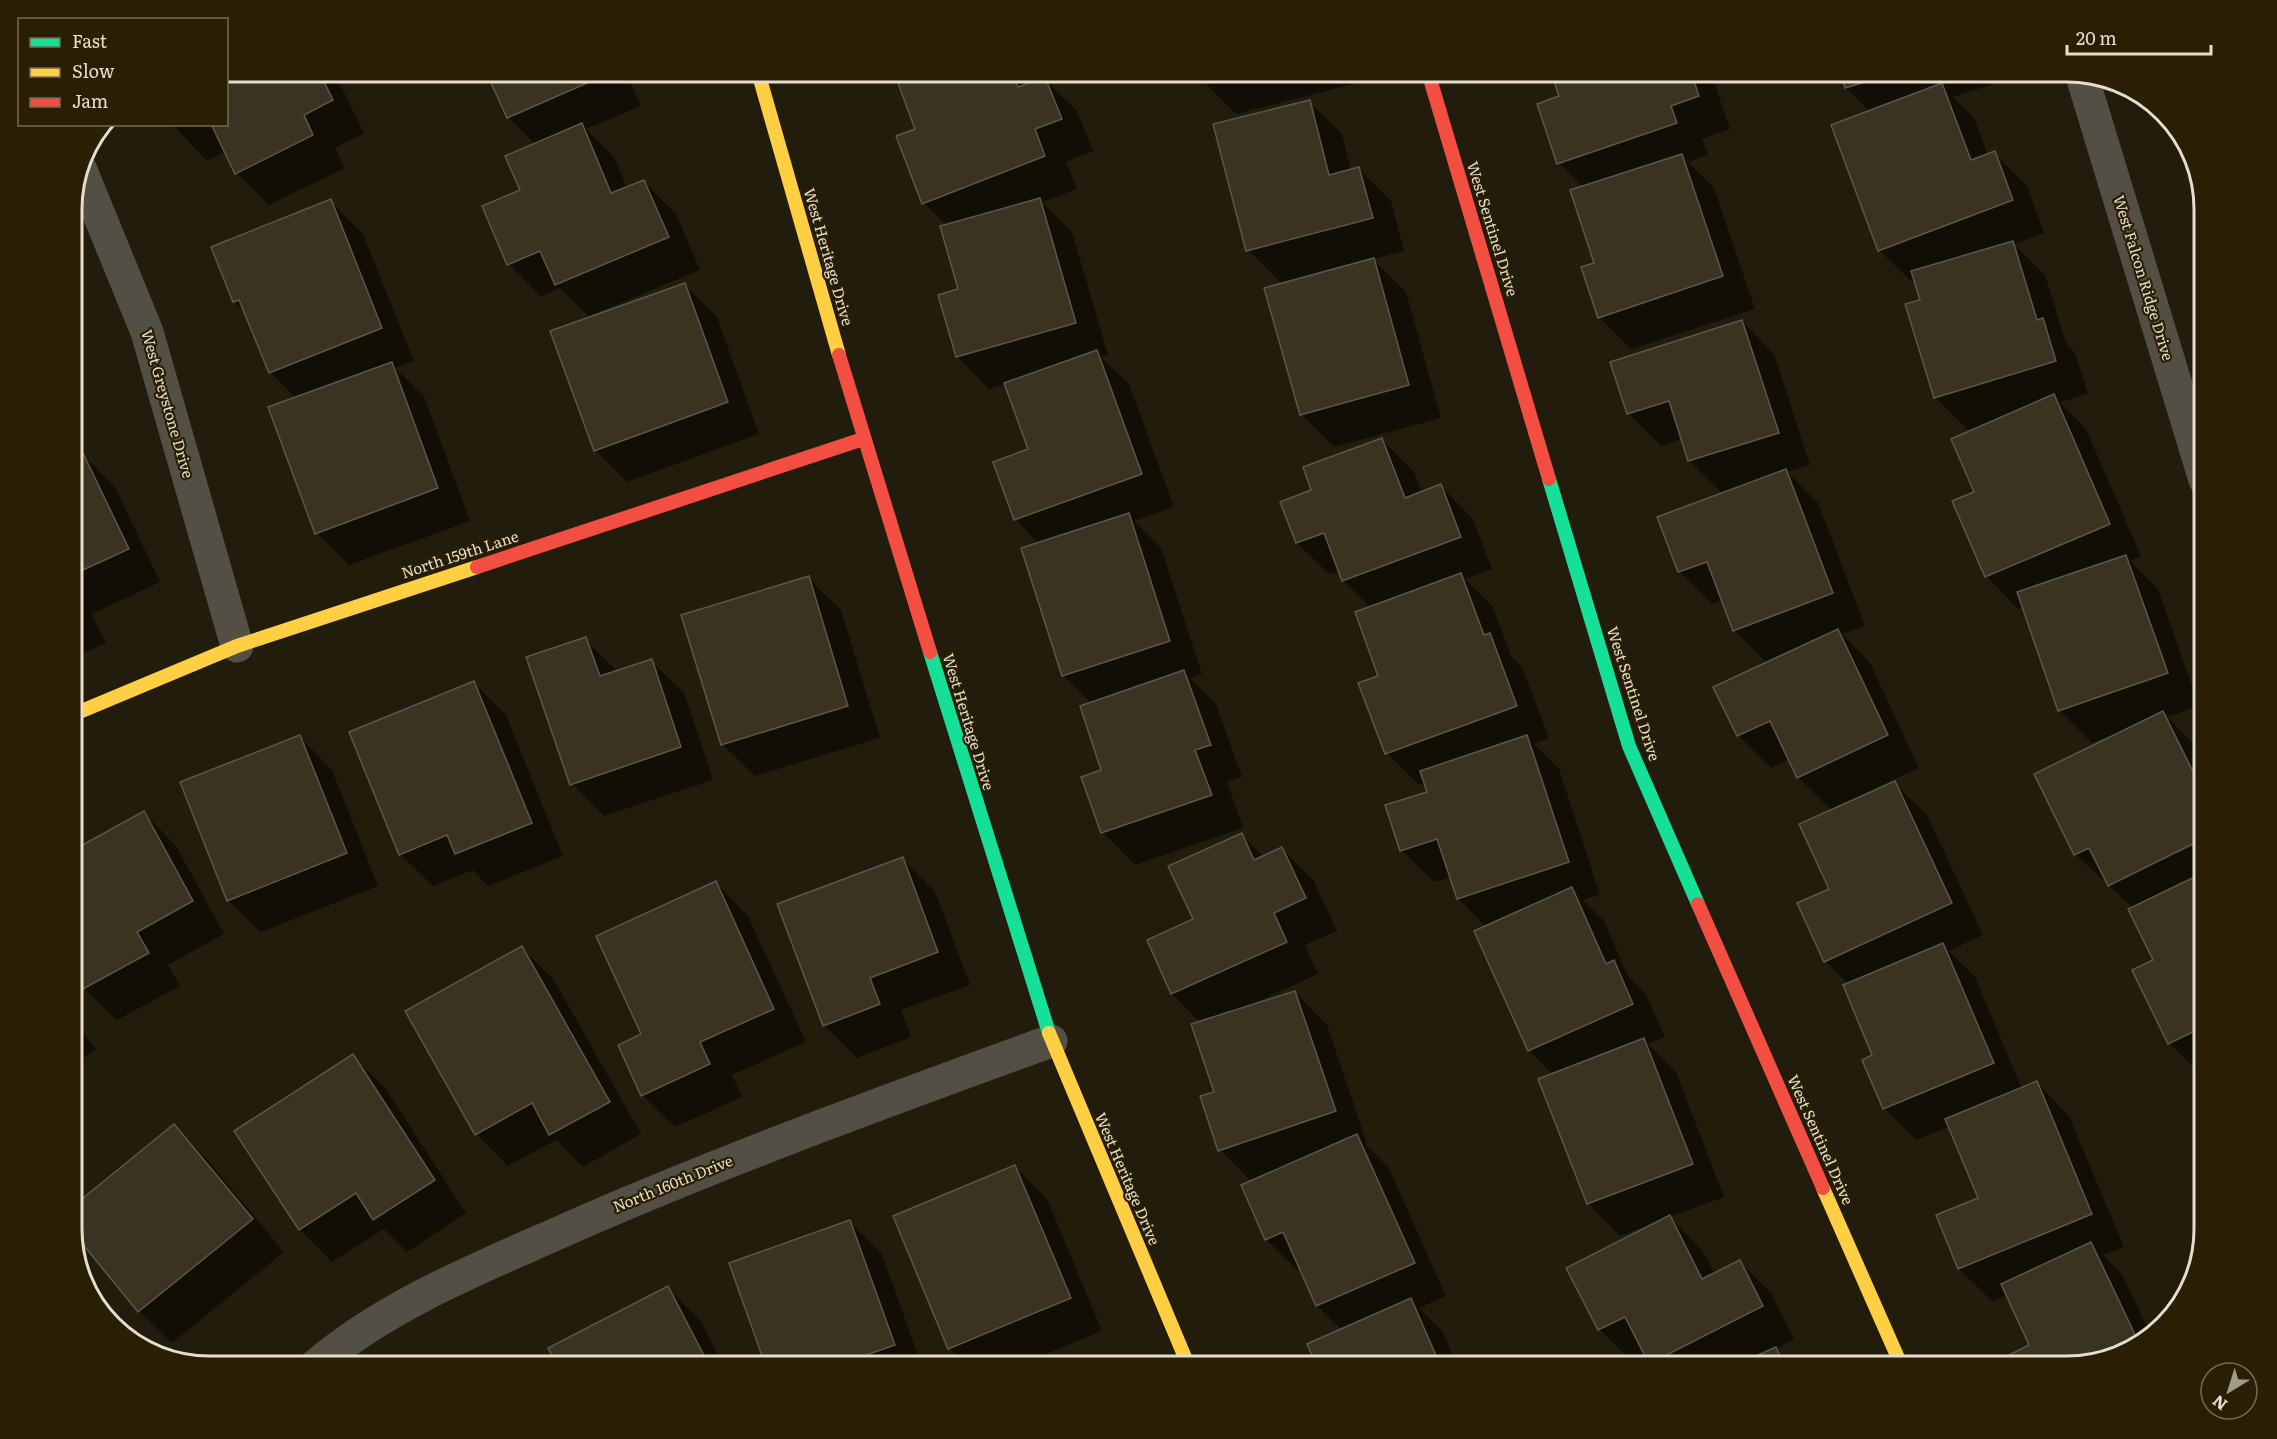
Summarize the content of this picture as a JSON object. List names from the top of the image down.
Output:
{
  "streets": {
    "street": [
      "West Sentinel Drive",
      "West Heritage Drive",
      "West Falcon Ridge Drive",
      "West Greystone Drive",
      "North 159th Lane",
      "North 160th Drive"
    ]
  },
  "crossings": [
    ["West Heritage Drive", "North 159th Lane"],
    ["West Heritage Drive", "North 160th Drive"],
    ["West Greystone Drive", "North 159th Lane"]
  ],
  "legend": ["Fast", "Slow", "Jam"],
  "scale_bar": "20 m",
  "north": "bottom left"
}
